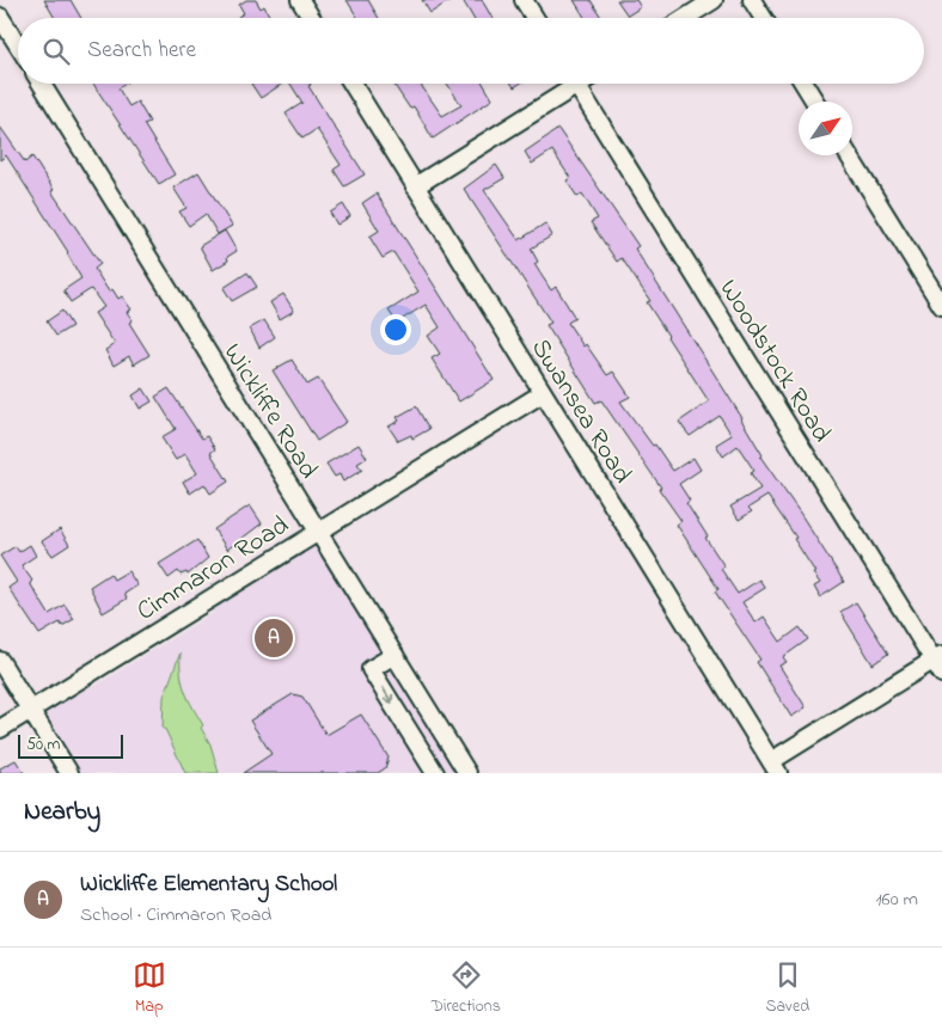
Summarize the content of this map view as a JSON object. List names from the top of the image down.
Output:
{
  "streets": {
    "street": [
      "Woodstock Road",
      "Wickliffe Road",
      "Swansea Road",
      "Cimmaron Road"
    ]
  },
  "crossings": [
    ["Wickliffe Road", "Cimmaron Road"],
    ["Swansea Road", "Cimmaron Road"]
  ],
  "scale_bar": "50 m",
  "north": "top right",
  "page": {
    "search": "Search here",
    "pins": "A",
    "scale": "50 m",
    "heading": "Nearby",
    "list": [
      {
        "mark": "A",
        "name": "Wickliffe Elementary School",
        "note": "School · Cimmaron Road",
        "value": "160 m"
      }
    ],
    "nav": ["Map", "Directions", "Saved"]
  }
}
